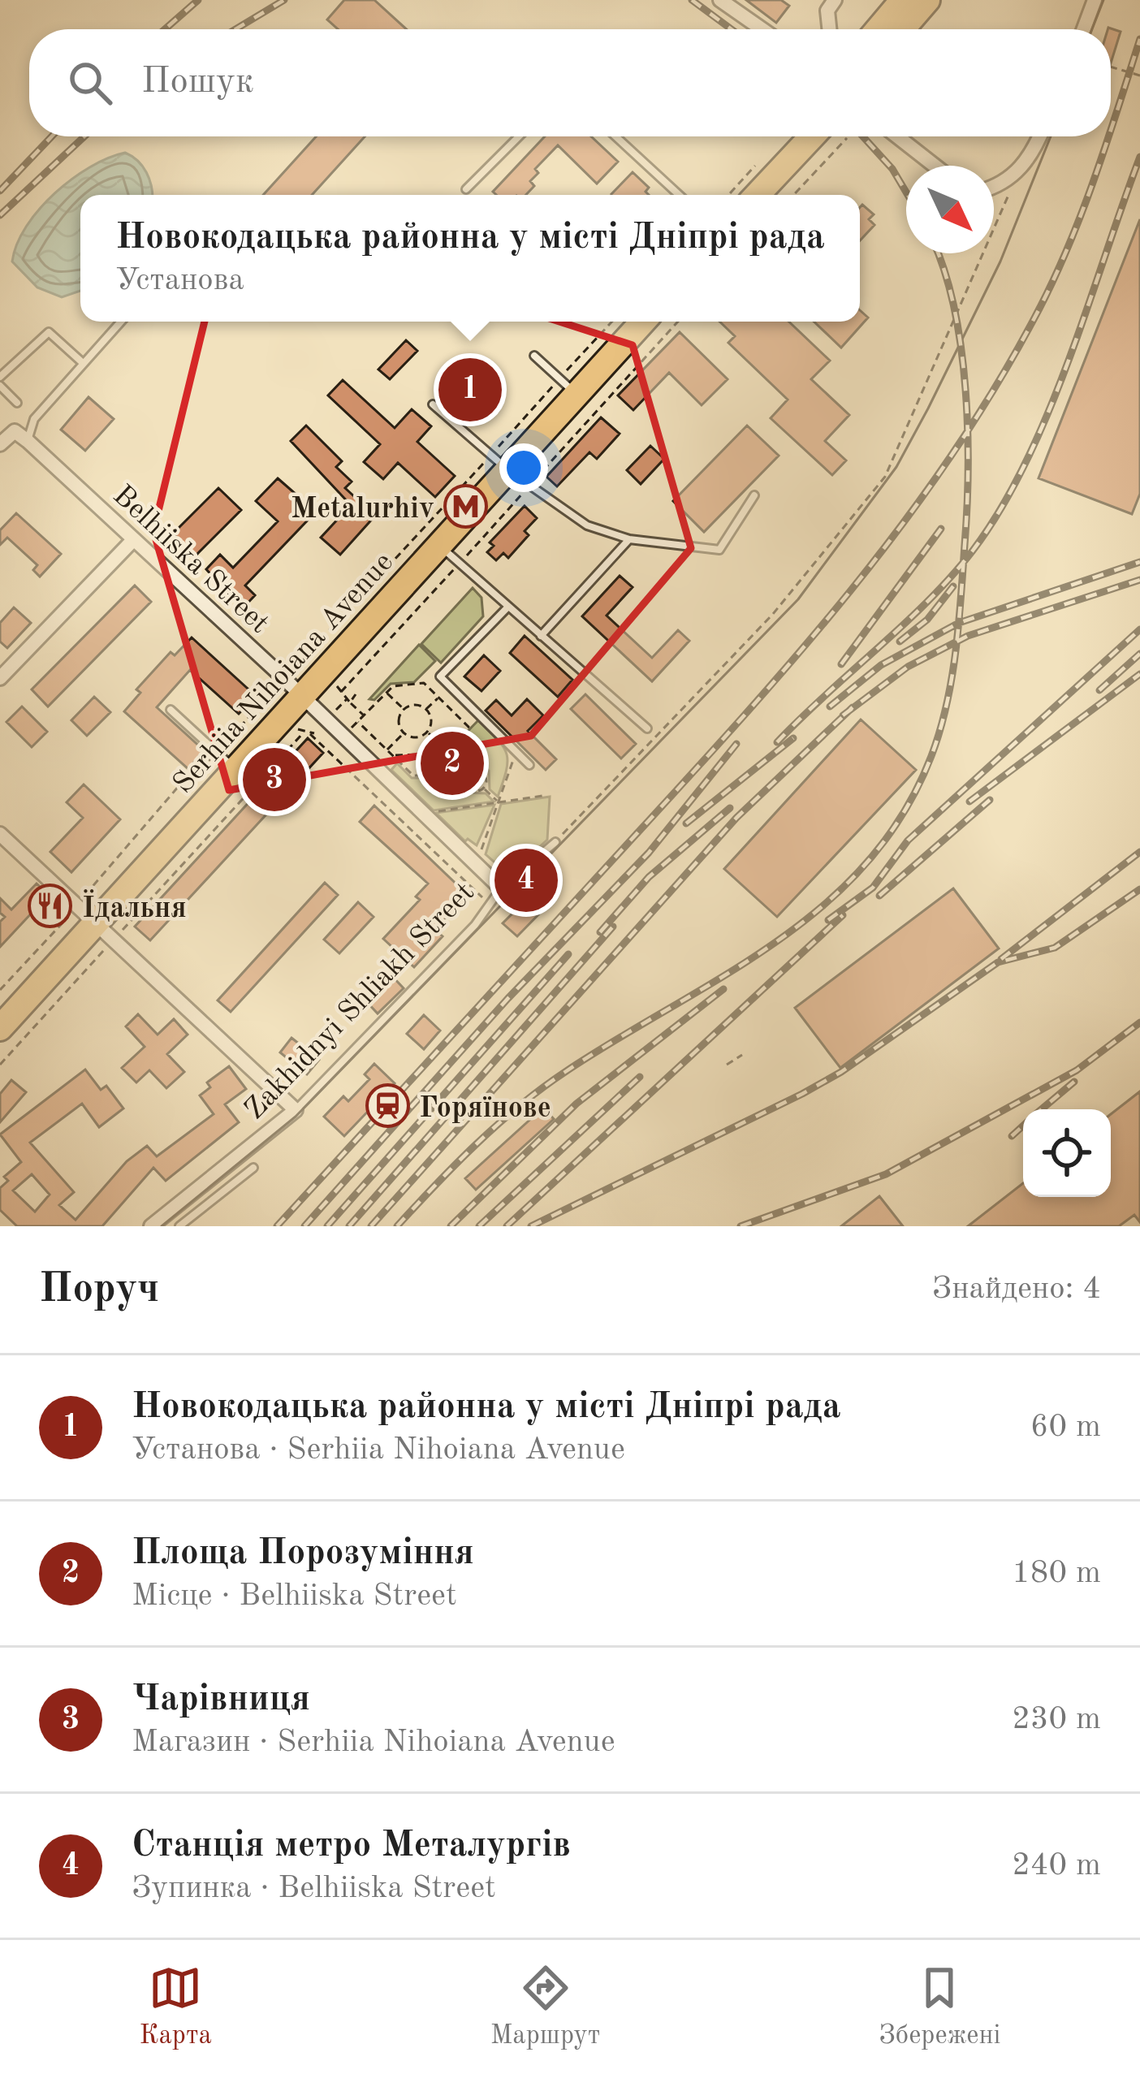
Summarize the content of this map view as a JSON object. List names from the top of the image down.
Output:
{
  "streets": {
    "highway": ["Serhiia Nihoiana Avenue"],
    "street": ["Belhiiska Street", "Zakhidnyi Shliakh Street"]
  },
  "crossings": [
    ["Belhiiska Street", "Serhiia Nihoiana Avenue"],
    ["Belhiiska Street", "Zakhidnyi Shliakh Street"]
  ],
  "places": {
    "metro station": ["Metalurhiv"],
    "restaurant": ["Їдальня"],
    "station": ["Горяїнове"]
  },
  "north": "bottom right",
  "page": {
    "search": "Пошук",
    "popup": ["Новокодацька районна у місті Дніпрі рада", "Установа"],
    "pins": [
      "1",
      "2",
      "3",
      "4"
    ],
    "heading": ["Поруч", "Знайдено: 4"],
    "list": [
      {
        "mark": "1",
        "name": "Новокодацька районна у місті Дніпрі рада",
        "note": "Установа · Serhiia Nihoiana Avenue",
        "value": "60 m"
      },
      {
        "mark": "2",
        "name": "Площа Порозуміння",
        "note": "Місце · Belhiiska Street",
        "value": "180 m"
      },
      {
        "mark": "3",
        "name": "Чарівниця",
        "note": "Магазин · Serhiia Nihoiana Avenue",
        "value": "230 m"
      },
      {
        "mark": "4",
        "name": "Станція метро Металургів",
        "note": "Зупинка · Belhiiska Street",
        "value": "240 m"
      }
    ],
    "nav": ["Карта", "Маршрут", "Збережені"]
  }
}
